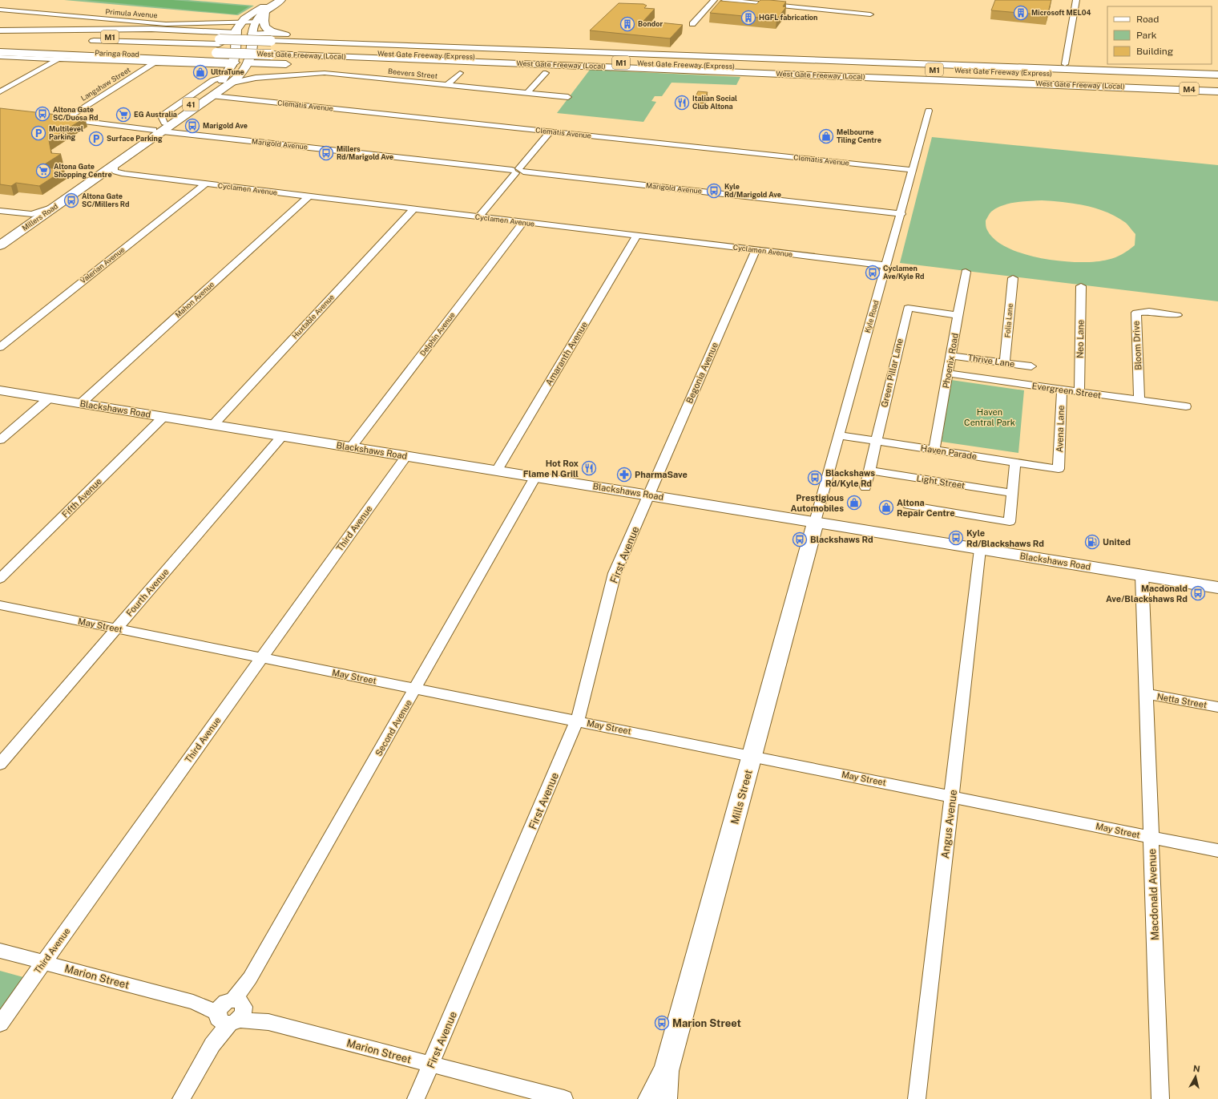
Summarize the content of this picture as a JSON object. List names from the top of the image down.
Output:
{
  "streets": {
    "main road": [
      "M1",
      "West Gate Freeway (Local)",
      "West Gate Freeway (Express)",
      "41",
      "Millers Road",
      "Blackshaws Road",
      "Mills Street"
    ],
    "street": [
      "Primula Avenue",
      "Paringa Road",
      "Beevers Street",
      "Langshaw Street",
      "Clematis Avenue",
      "Marigold Avenue",
      "Cyclamen Avenue",
      "Valerian Avenue",
      "Mahon Avenue",
      "Huxtable Avenue",
      "Kyle Road",
      "Folia Lane",
      "Delphin Avenue",
      "Neo Lane",
      "Bloom Drive",
      "Amaranth Avenue",
      "Phoenix Road",
      "Thrive Lane",
      "Begonia Avenue",
      "Green Pillar Lane",
      "Evergreen Street",
      "Avena Lane",
      "Haven Parade",
      "Light Street",
      "Fifth Avenue",
      "Third Avenue",
      "First Avenue",
      "Fourth Avenue",
      "May Street",
      "Netta Street",
      "Second Avenue",
      "Angus Avenue",
      "Macdonald Avenue",
      "Marion Street"
    ]
  },
  "crossings": [
    ["M1", "West Gate Freeway (Local)"],
    ["Paringa Road", "Langshaw Street"],
    ["Paringa Road", "Millers Road"],
    ["West Gate Freeway (Local)", "West Gate Freeway (Express)"],
    ["Beevers Street", "Millers Road"],
    ["Langshaw Street", "Marigold Avenue"],
    ["Clematis Avenue", "Millers Road"],
    ["Clematis Avenue", "Kyle Road"],
    ["Marigold Avenue", "Millers Road"],
    ["Marigold Avenue", "Kyle Road"],
    ["Cyclamen Avenue", "Millers Road"],
    ["Cyclamen Avenue", "Valerian Avenue"],
    ["Cyclamen Avenue", "Mahon Avenue"],
    ["Cyclamen Avenue", "Huxtable Avenue"],
    ["Cyclamen Avenue", "Kyle Road"],
    ["Cyclamen Avenue", "Delphin Avenue"],
    ["Cyclamen Avenue", "Amaranth Avenue"],
    ["Cyclamen Avenue", "Begonia Avenue"],
    ["Mahon Avenue", "Blackshaws Road"],
    ["Huxtable Avenue", "Blackshaws Road"],
    ["Kyle Road", "Blackshaws Road"],
    ["Kyle Road", "Haven Parade"],
    ["Kyle Road", "Mills Street"],
    ["Folia Lane", "Thrive Lane"],
    ["Delphin Avenue", "Blackshaws Road"],
    ["Neo Lane", "Evergreen Street"],
    ["Bloom Drive", "Evergreen Street"],
    ["Amaranth Avenue", "Blackshaws Road"],
    ["Phoenix Road", "Thrive Lane"],
    ["Phoenix Road", "Green Pillar Lane"],
    ["Phoenix Road", "Evergreen Street"],
    ["Phoenix Road", "Haven Parade"],
    ["Begonia Avenue", "Blackshaws Road"],
    ["Begonia Avenue", "First Avenue"],
    ["Green Pillar Lane", "Haven Parade"],
    ["Green Pillar Lane", "Light Street"],
    ["Evergreen Street", "Avena Lane"],
    ["Blackshaws Road", "Fifth Avenue"],
    ["Blackshaws Road", "Third Avenue"],
    ["Blackshaws Road", "First Avenue"],
    ["Blackshaws Road", "Fourth Avenue"],
    ["Blackshaws Road", "Second Avenue"],
    ["Blackshaws Road", "Mills Street"],
    ["Blackshaws Road", "Angus Avenue"],
    ["Blackshaws Road", "Macdonald Avenue"],
    ["Avena Lane", "Haven Parade"],
    ["Third Avenue", "May Street"],
    ["Third Avenue", "Marion Street"],
    ["First Avenue", "May Street"],
    ["First Avenue", "Marion Street"],
    ["Fourth Avenue", "May Street"],
    ["May Street", "Second Avenue"],
    ["May Street", "Mills Street"],
    ["May Street", "Angus Avenue"],
    ["May Street", "Macdonald Avenue"],
    ["Netta Street", "Macdonald Avenue"],
    ["Second Avenue", "Marion Street"]
  ],
  "parks": ["Haven Central Park"],
  "places": {
    "building": ["Microsoft MEL04", "HGFL fabrication", "Bondor"],
    "shop": [
      "UltraTune",
      "Melbourne Tiling Centre",
      "Prestigious Automobiles",
      "Altona Repair Centre"
    ],
    "restaurant": ["Italian Social Club Altona", "Hot Rox Flame N Grill"],
    "bus stop": [
      "Altona Gate SC/Duosa Rd",
      "Marigold Ave",
      "Millers Rd/Marigold Ave",
      "Kyle Rd/Marigold Ave",
      "Altona Gate SC/Millers Rd",
      "Cyclamen Ave/Kyle Rd",
      "Blackshaws Rd/Kyle Rd",
      "Kyle Rd/Blackshaws Rd",
      "Blackshaws Rd",
      "Macdonald Ave/Blackshaws Rd",
      "Marion Street"
    ],
    "supermarket": ["EG Australia", "Altona Gate Shopping Centre"],
    "parking": ["Multilevel Parking", "Surface Parking"],
    "pharmacy": ["PharmaSave"],
    "fuel station": ["United"]
  },
  "legend": ["Road", "Park", "Building"],
  "north": "top"
}
